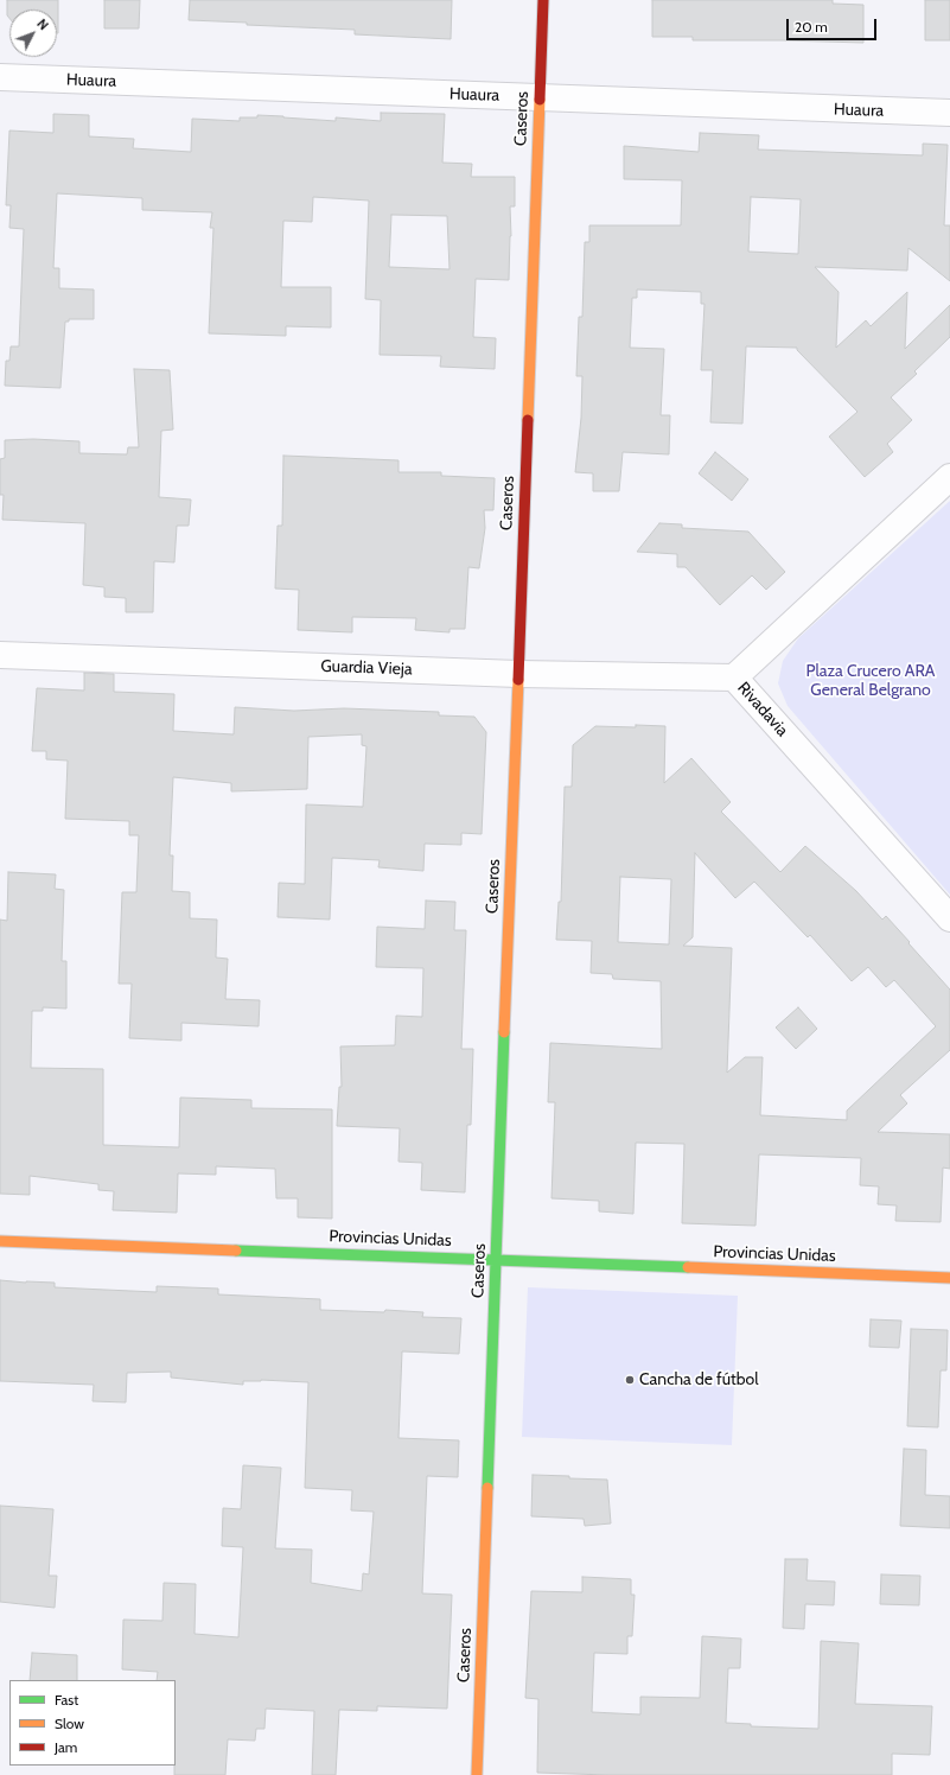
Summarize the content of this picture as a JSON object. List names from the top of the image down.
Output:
{
  "streets": {
    "street": [
      "Huaura",
      "Caseros",
      "Guardia Vieja",
      "Rivadavia",
      "Provincias Unidas"
    ]
  },
  "crossings": [
    ["Huaura", "Caseros"],
    ["Caseros", "Guardia Vieja"],
    ["Caseros", "Provincias Unidas"],
    ["Guardia Vieja", "Rivadavia"]
  ],
  "parks": ["Plaza Crucero ARA General Belgrano"],
  "places": ["Cancha de fútbol"],
  "legend": ["Fast", "Slow", "Jam"],
  "scale_bar": "20 m",
  "north": "top right"
}
